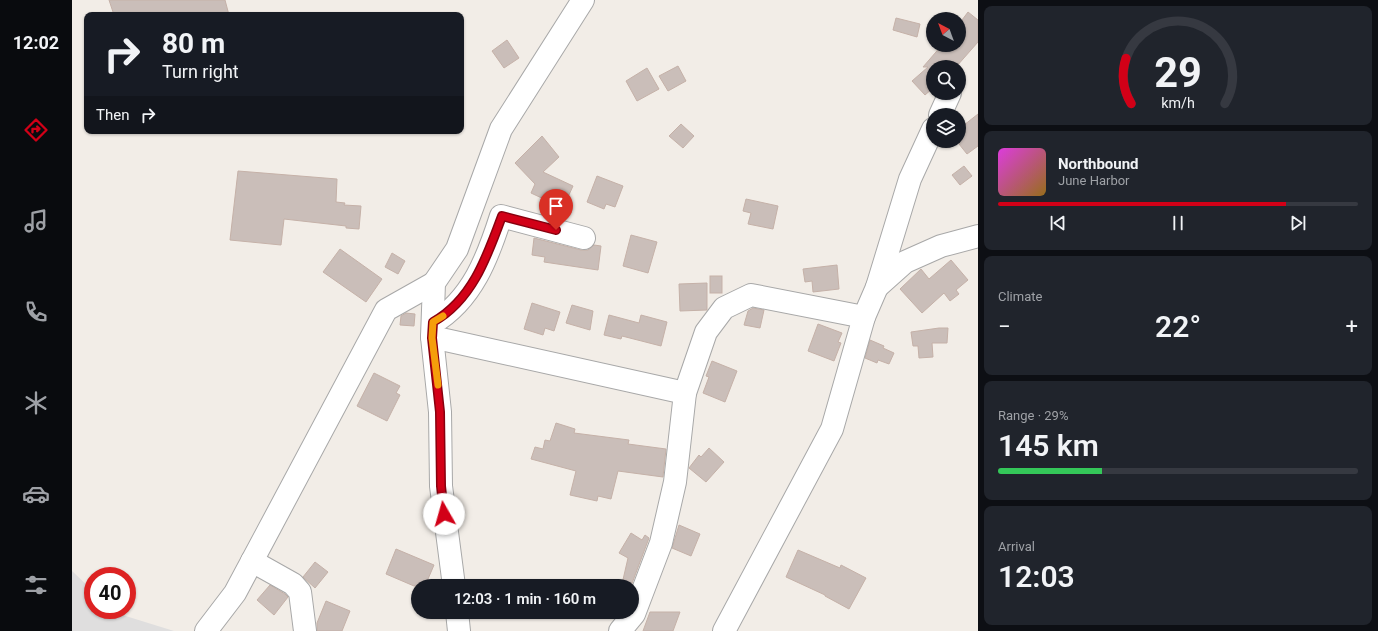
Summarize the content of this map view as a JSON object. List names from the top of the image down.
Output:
{
  "north": "top left",
  "page": {
    "tabs": "12:02",
    "turn": ["80 m", "Turn right"],
    "then": "Then",
    "song": ["Northbound", "June Harbor"],
    "tile": [
      "Climate",
      ["Range · 29%", "145 km"],
      ["Arrival", "12:03"]
    ],
    "heat": ["−", "22°", "+"],
    "limit": "40",
    "trip": "12:03 · 1 min · 160 m",
    "gauge": ["29", "km/h"]
  }
}
